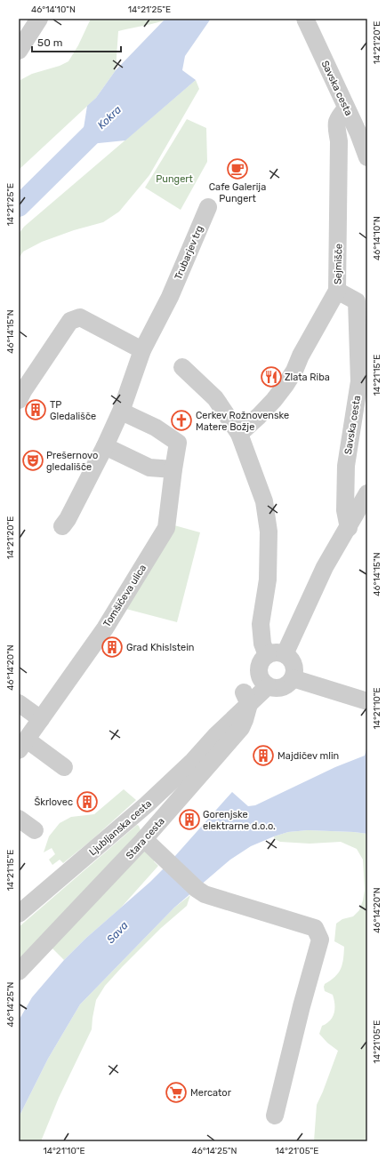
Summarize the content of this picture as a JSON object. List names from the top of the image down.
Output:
{
  "streets": {
    "street": [
      "Savska cesta",
      "Trubarjev trg",
      "Sejmišče",
      "Tomšičeva ulica",
      "Ljubljanska cesta",
      "Stara cesta"
    ]
  },
  "crossings": [
    ["Savska cesta", "Sejmišče"],
    ["Trubarjev trg", "Tomšičeva ulica"],
    ["Ljubljanska cesta", "Stara cesta"]
  ],
  "water": ["Kokra", "Sava"],
  "parks": ["Pungert"],
  "places": {
    "cafe": ["Cafe Galerija Pungert"],
    "restaurant": ["Zlata Riba"],
    "building": [
      "TP Gledališče",
      "Grad Khislstein",
      "Majdičev mlin",
      "Škrlovec",
      "Gorenjske elektrarne d.o.o."
    ],
    "church": ["Cerkev Rožnovenske Matere Božje"],
    "theatre": ["Prešernovo gledališče"],
    "supermarket": ["Mercator"]
  },
  "scale_bar": "50 m",
  "coordinates": [
    "46°14'10\"N",
    "14°21'25\"E",
    "14°21'20\"E",
    "46°14'15\"N",
    "14°21'15\"E",
    "46°14'20\"N",
    "14°21'10\"E",
    "46°14'25\"N",
    "14°21'05\"E"
  ]
}
